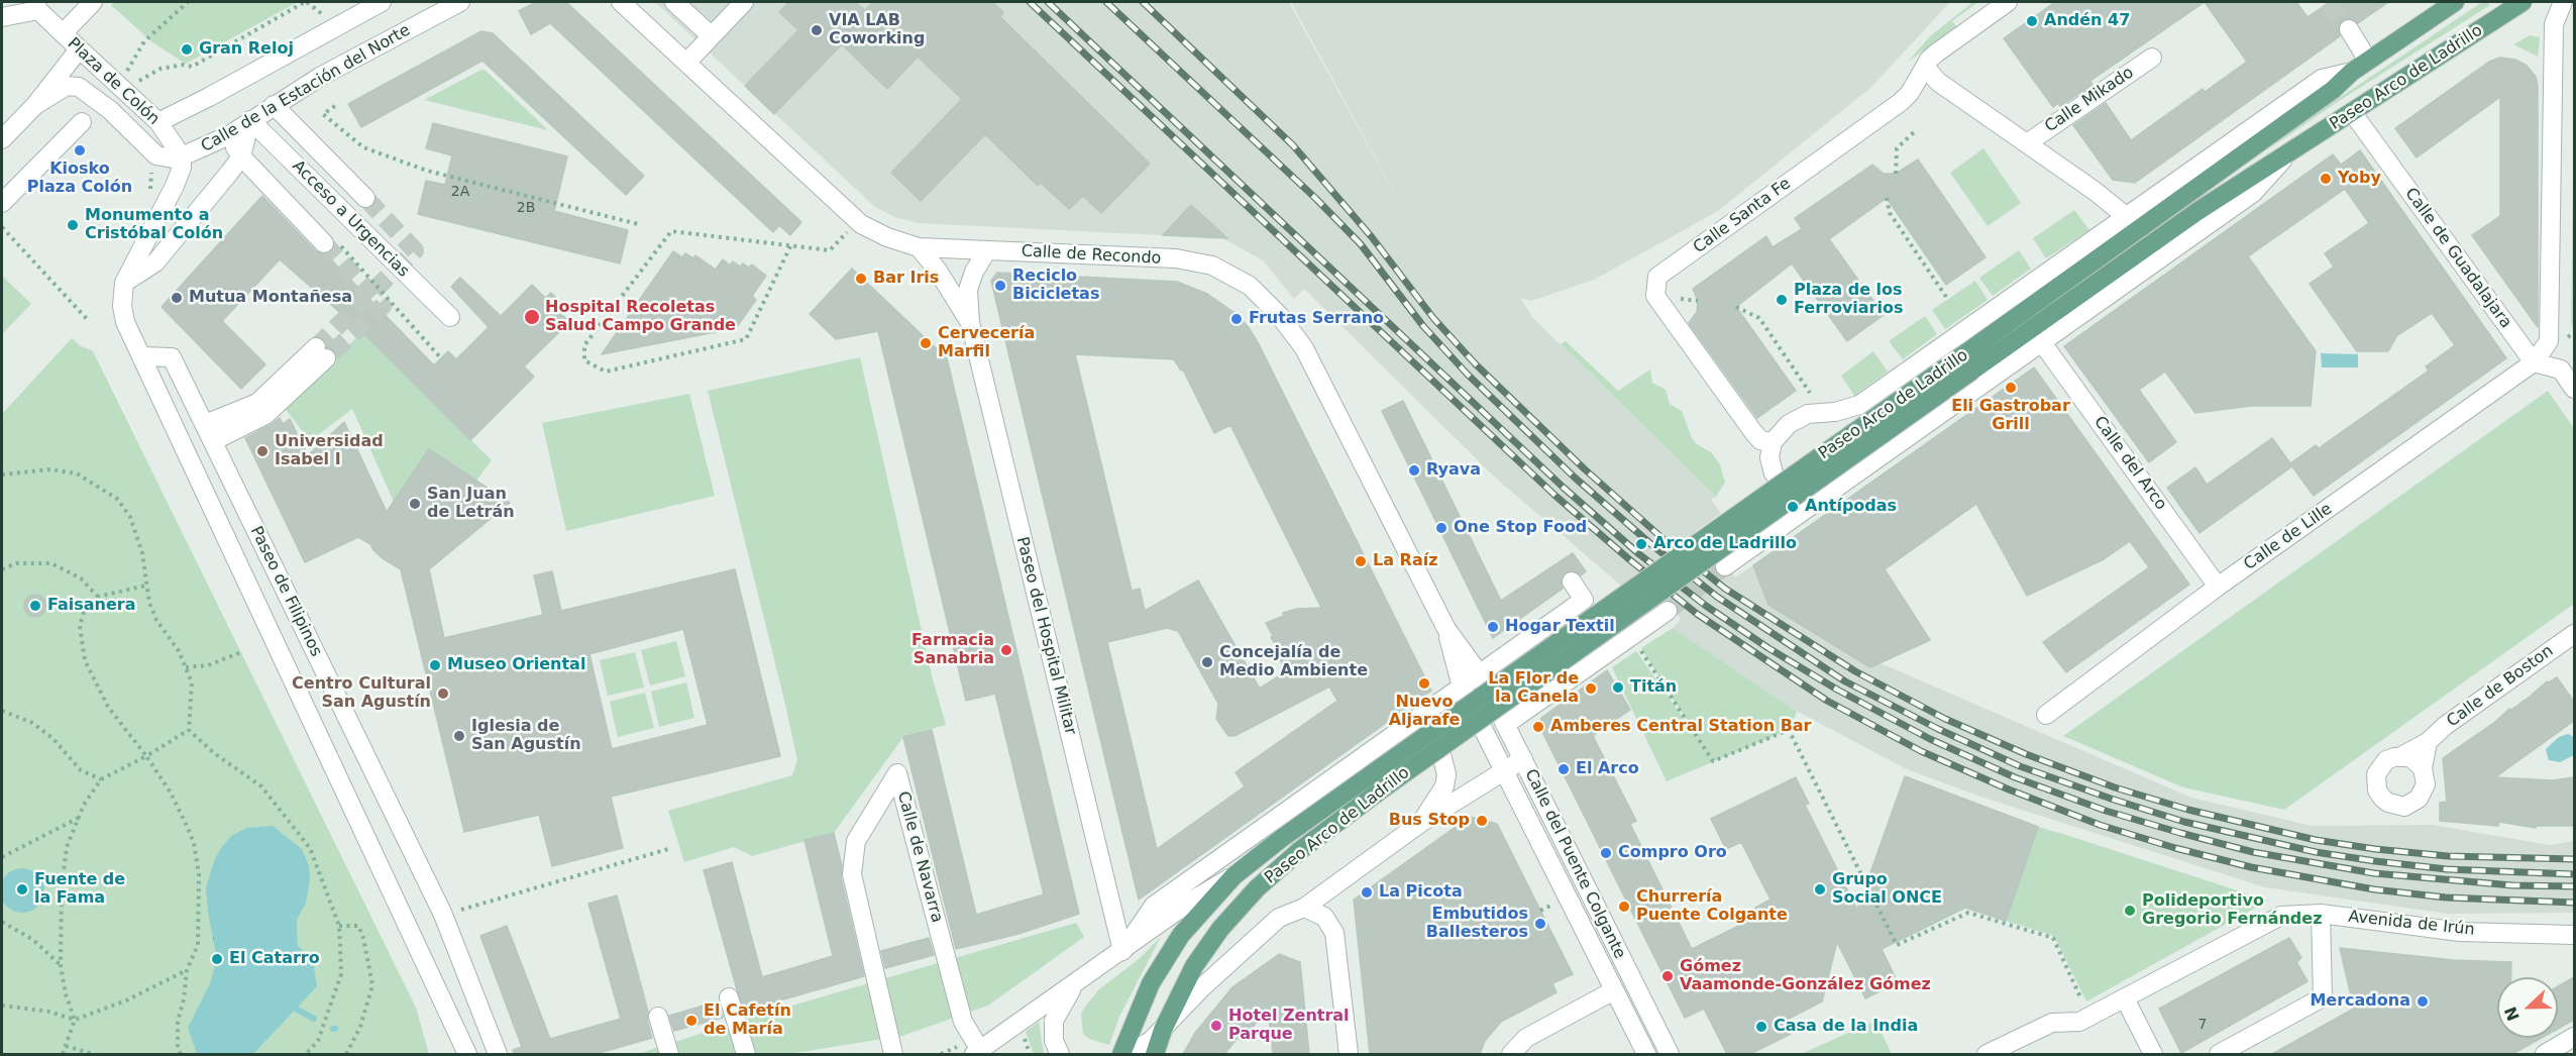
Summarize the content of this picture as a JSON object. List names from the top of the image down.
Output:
{
  "streets": {
    "main road": ["Paseo Arco de Ladrillo"],
    "street": [
      "Plaza de Colón",
      "Calle de la Estación del Norte",
      "Calle Mikado",
      "Calle Santa Fe",
      "Acceso a Urgencias",
      "Calle de Recondo",
      "Calle de Guadalajara",
      "Calle del Arco",
      "Calle de Lille",
      "Paseo de Filipinos",
      "Paseo del Hospital Militar",
      "Calle de Boston",
      "Calle de Navarra",
      "Calle del Puente Colgante",
      "Avenida de Irún"
    ]
  },
  "crossings": [
    ["Paseo Arco de Ladrillo", "Calle Mikado"],
    ["Paseo Arco de Ladrillo", "Calle de Recondo"],
    ["Paseo Arco de Ladrillo", "Calle de Guadalajara"],
    ["Paseo Arco de Ladrillo", "Calle del Arco"],
    ["Paseo Arco de Ladrillo", "Paseo del Hospital Militar"],
    ["Paseo Arco de Ladrillo", "Calle de Navarra"],
    ["Paseo Arco de Ladrillo", "Calle del Puente Colgante"],
    ["Plaza de Colón", "Calle de la Estación del Norte"],
    ["Calle de la Estación del Norte", "Acceso a Urgencias"],
    ["Calle Mikado", "Calle Santa Fe"],
    ["Calle de Recondo", "Paseo del Hospital Militar"],
    ["Calle de Recondo", "Calle del Puente Colgante"],
    ["Calle de Guadalajara", "Calle de Lille"],
    ["Calle del Arco", "Calle de Lille"]
  ],
  "places": [
    "Andén 47",
    "VIA LAB Coworking",
    "Gran Reloj",
    "Kiosko Plaza Colón",
    "Yoby",
    "Monumento a Cristóbal Colón",
    "Bar Iris",
    "Reciclo Bicicletas",
    "Mutua Montañesa",
    "Plaza de los Ferroviarios",
    "Hospital Recoletas Salud Campo Grande",
    "Frutas Serrano",
    "Cervecería Marfil",
    "Eli Gastrobar Grill",
    "Universidad Isabel I",
    "Ryava",
    "San Juan de Letrán",
    "Antípodas",
    "One Stop Food",
    "Arco de Ladrillo",
    "La Raíz",
    "Faisanera",
    "Hogar Textil",
    "Farmacia Sanabria",
    "Concejalía de Medio Ambiente",
    "Museo Oriental",
    "Nuevo Aljarafe",
    "Titán",
    "La Flor de la Canela",
    "Centro Cultural San Agustín",
    "Amberes Central Station Bar",
    "Iglesia de San Agustín",
    "El Arco",
    "Bus Stop",
    "Compro Oro",
    "Fuente de la Fama",
    "Grupo Social ONCE",
    "La Picota",
    "Churrería Puente Colgante",
    "Polideportivo Gregorio Fernández",
    "Embutidos Ballesteros",
    "El Catarro",
    "Gómez Vaamonde-González Gómez",
    "Mercadona",
    "El Cafetín de María",
    "Hotel Zentral Parque",
    "Casa de la India"
  ],
  "house_numbers": ["2A", "2B", "7"],
  "north": "left"
}
